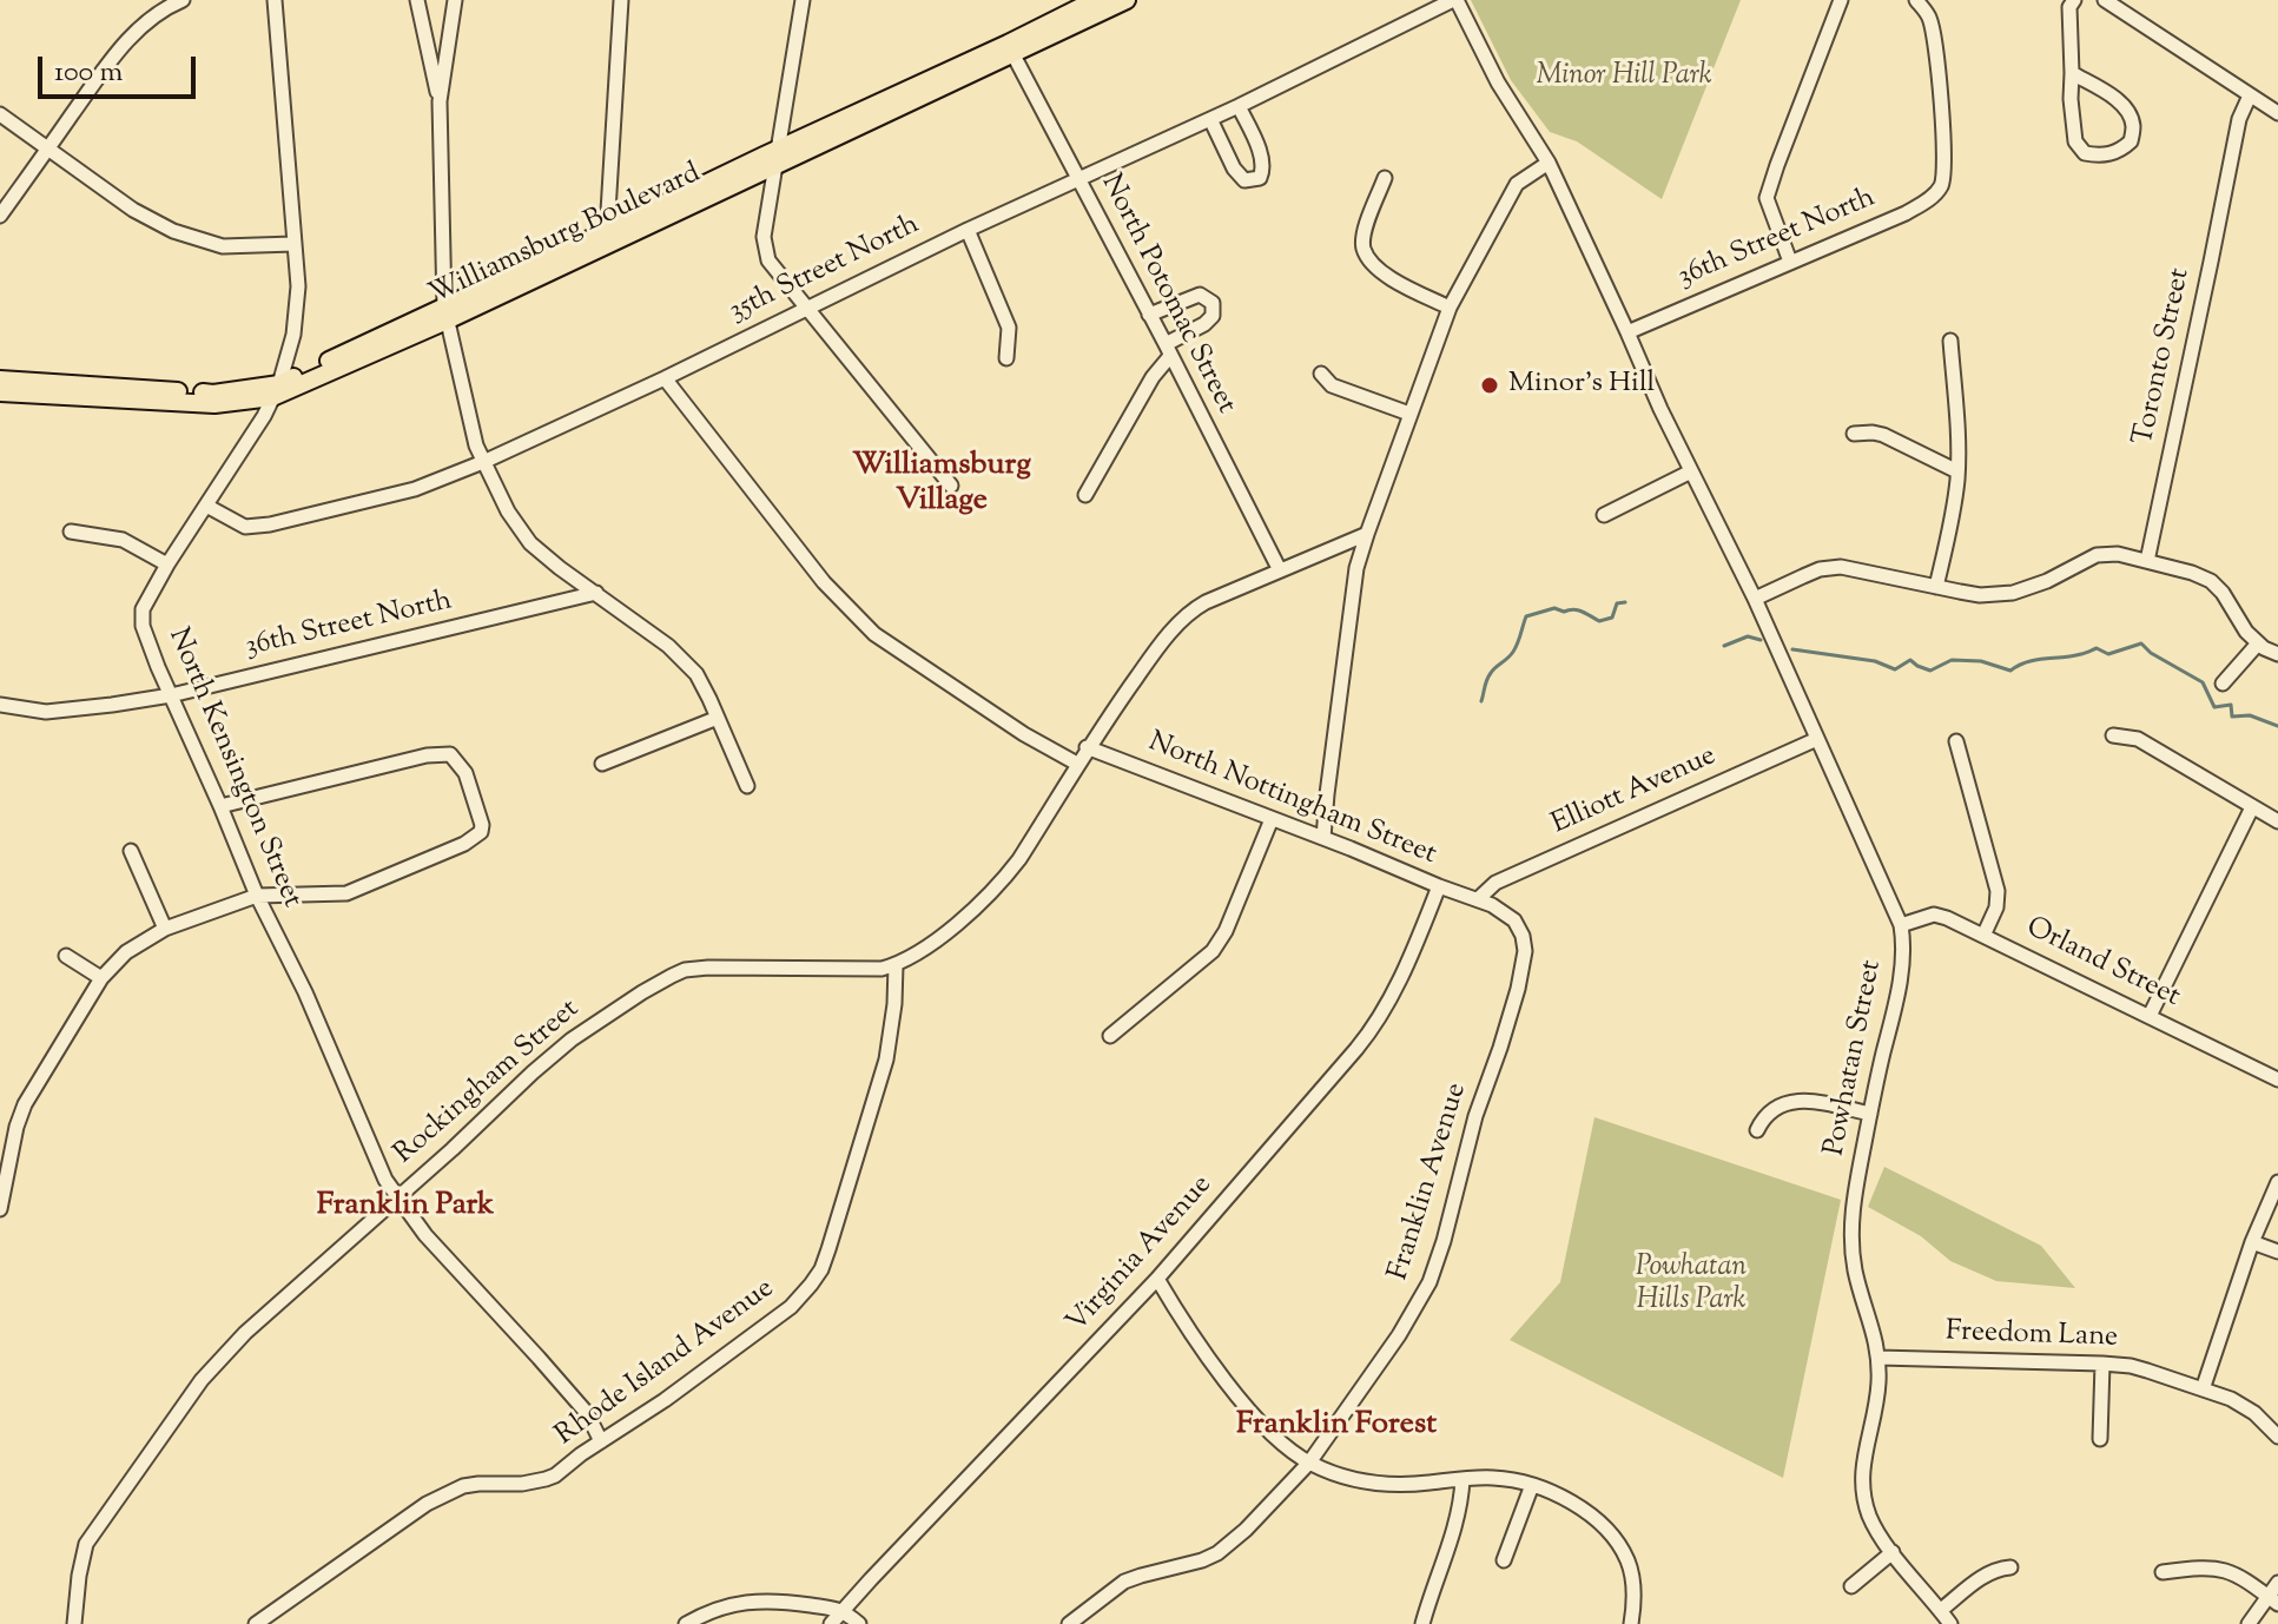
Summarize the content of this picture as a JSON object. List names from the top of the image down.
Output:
{
  "streets": {
    "main road": ["Williamsburg Boulevard"],
    "street": [
      "36th Street North",
      "35th Street North",
      "North Potomac Street",
      "Toronto Street",
      "North Kensington Street",
      "Elliott Avenue",
      "North Nottingham Street",
      "Orland Street",
      "Powhatan Street",
      "Rockingham Street",
      "Franklin Avenue",
      "Virginia Avenue",
      "Freedom Lane",
      "Rhode Island Avenue"
    ]
  },
  "crossings": [
    ["Williamsburg Boulevard", "North Potomac Street"],
    ["Williamsburg Boulevard", "North Kensington Street"],
    ["36th Street North", "North Kensington Street"],
    ["36th Street North", "Powhatan Street"],
    ["35th Street North", "North Potomac Street"],
    ["35th Street North", "North Kensington Street"],
    ["35th Street North", "Powhatan Street"],
    ["North Potomac Street", "Rockingham Street"],
    ["North Kensington Street", "Rockingham Street"],
    ["North Kensington Street", "Rhode Island Avenue"],
    ["Elliott Avenue", "North Nottingham Street"],
    ["Elliott Avenue", "Powhatan Street"],
    ["Elliott Avenue", "Franklin Avenue"],
    ["North Nottingham Street", "Rockingham Street"],
    ["North Nottingham Street", "Franklin Avenue"],
    ["North Nottingham Street", "Virginia Avenue"],
    ["Orland Street", "Powhatan Street"],
    ["Powhatan Street", "Freedom Lane"],
    ["Rockingham Street", "Rhode Island Avenue"]
  ],
  "districts": ["Williamsburg Village", "Franklin Park", "Franklin Forest"],
  "parks": ["Minor Hill Park", "Powhatan Hills Park"],
  "places": ["Minor's Hill"],
  "scale_bar": "100 m"
}
